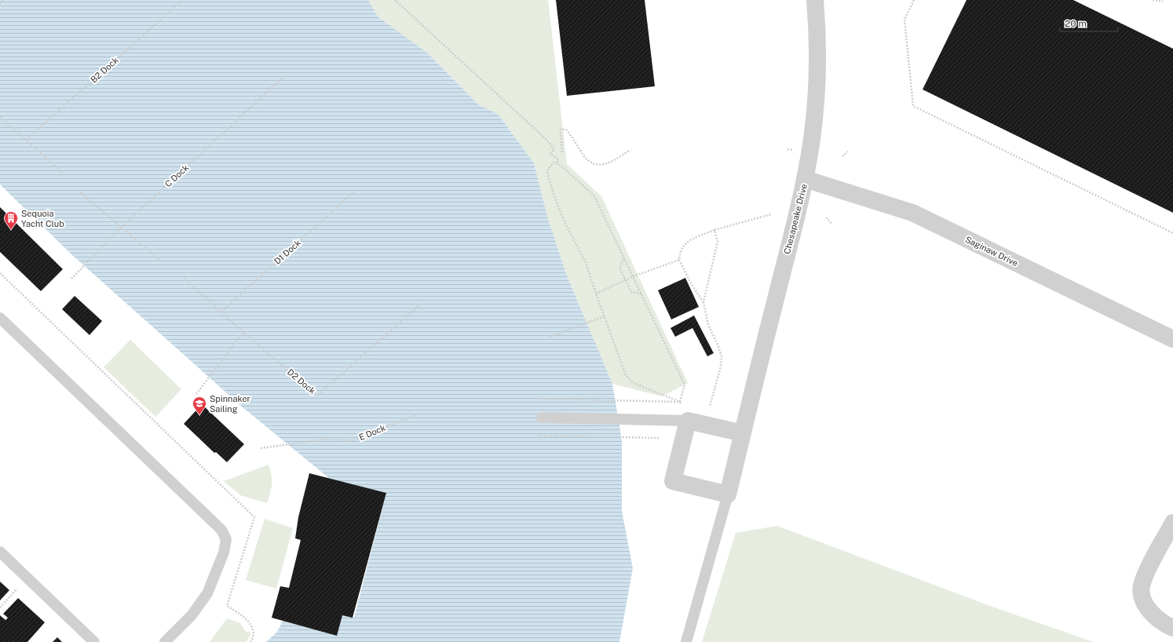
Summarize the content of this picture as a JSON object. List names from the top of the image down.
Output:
{
  "streets": {
    "street": ["Chesapeake Drive", "Saginaw Drive"],
    "path": [
      "B2 Dock",
      "C Dock",
      "D1 Dock",
      "D2 Dock",
      "E Dock"
    ]
  },
  "crossings": [
    ["Chesapeake Drive", "Saginaw Drive"],
    ["D1 Dock", "D2 Dock"]
  ],
  "places": {
    "building": ["Sequoia Yacht Club"],
    "school or university": ["Spinnaker Sailing"]
  },
  "scale_bar": "20 m"
}
